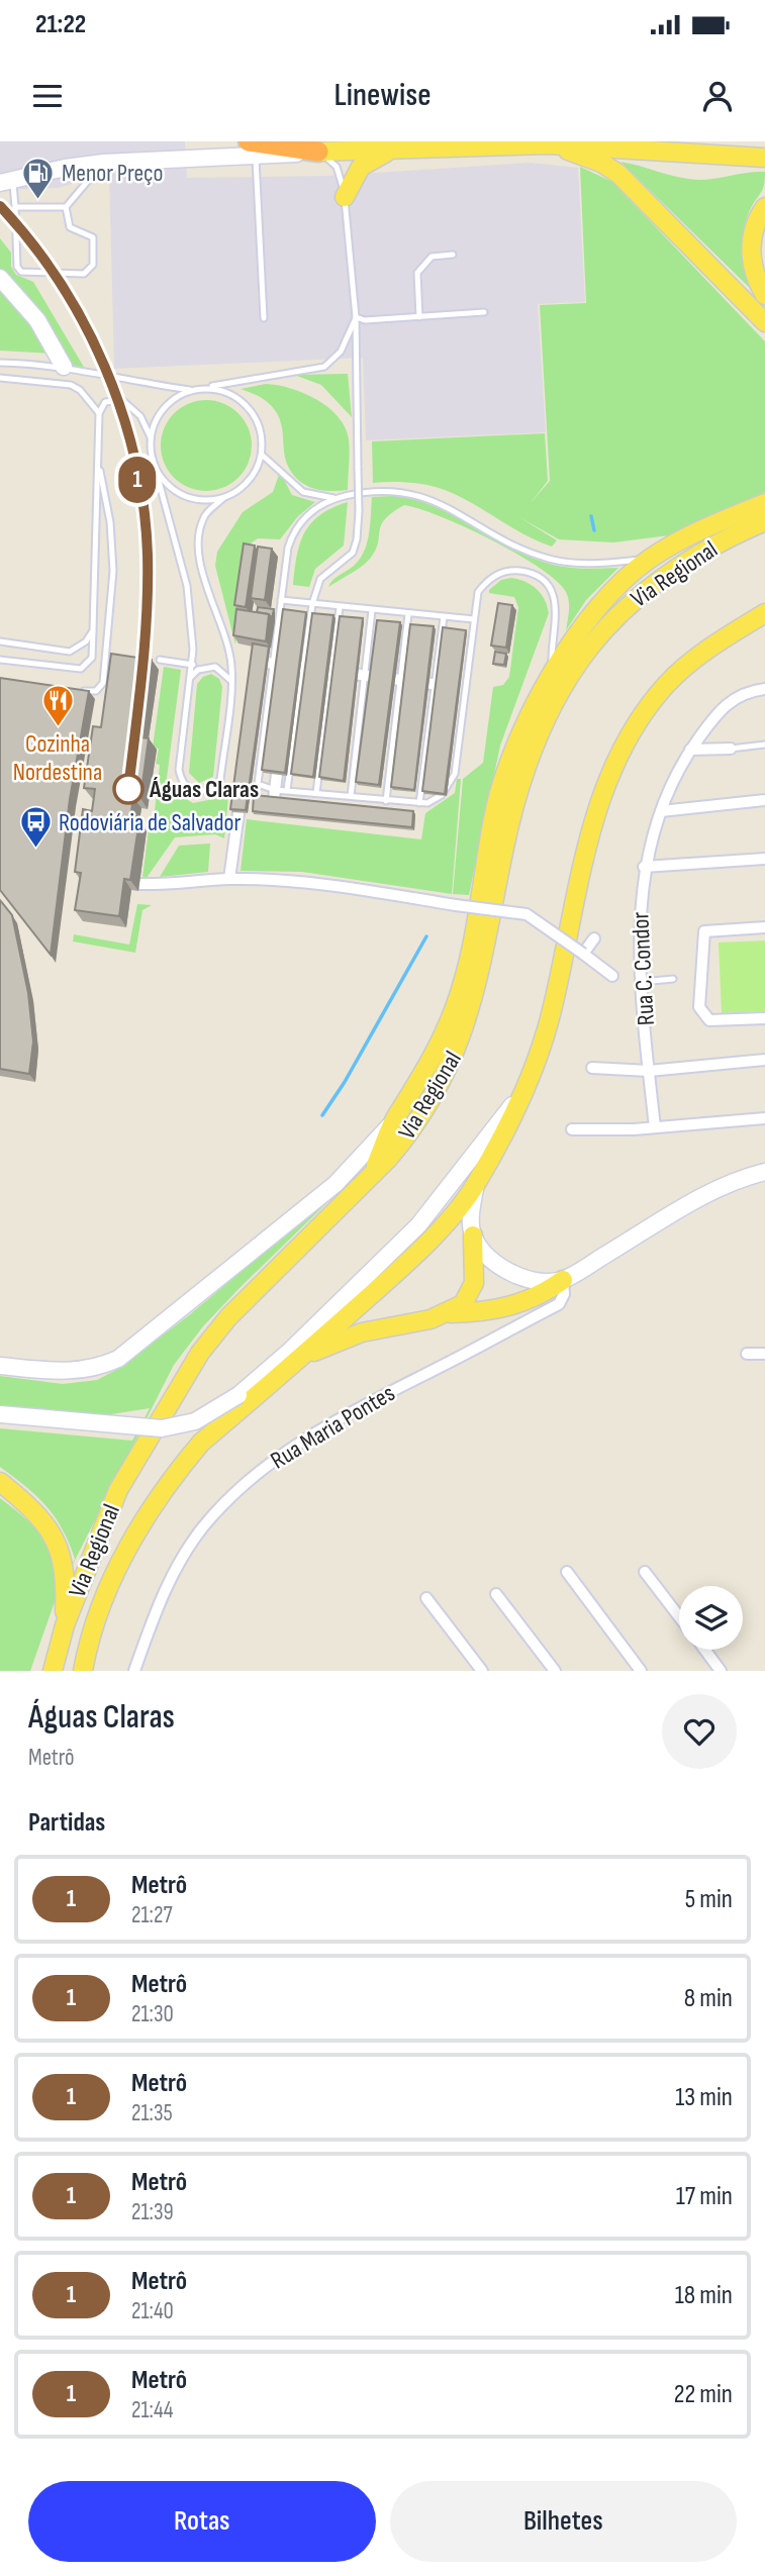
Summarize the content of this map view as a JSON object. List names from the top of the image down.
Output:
{
  "streets": {
    "main road": ["Via Regional"],
    "street": ["Rua C. Condor", "Rua Maria Pontes"]
  },
  "places": {
    "fuel station": ["Menor Preço"],
    "restaurant": ["Cozinha Nordestina"],
    "other": ["Águas Claras"],
    "bus stop": ["Rodoviária de Salvador"]
  },
  "lines": ["metro line 1"],
  "page": {
    "status": "21:22",
    "header": "Linewise",
    "on_map": "1",
    "heading": [
      ["Águas Claras", "Metrô"],
      "Partidas"
    ],
    "list": [
      {
        "mark": "1",
        "name": "Metrô",
        "note": "21:27",
        "value": "5 min"
      },
      {
        "mark": "1",
        "name": "Metrô",
        "note": "21:30",
        "value": "8 min"
      },
      {
        "mark": "1",
        "name": "Metrô",
        "note": "21:35",
        "value": "13 min"
      },
      {
        "mark": "1",
        "name": "Metrô",
        "note": "21:39",
        "value": "17 min"
      },
      {
        "mark": "1",
        "name": "Metrô",
        "note": "21:40",
        "value": "18 min"
      },
      {
        "mark": "1",
        "name": "Metrô",
        "note": "21:44",
        "value": "22 min"
      }
    ],
    "buttons": ["Rotas", "Bilhetes"]
  }
}
